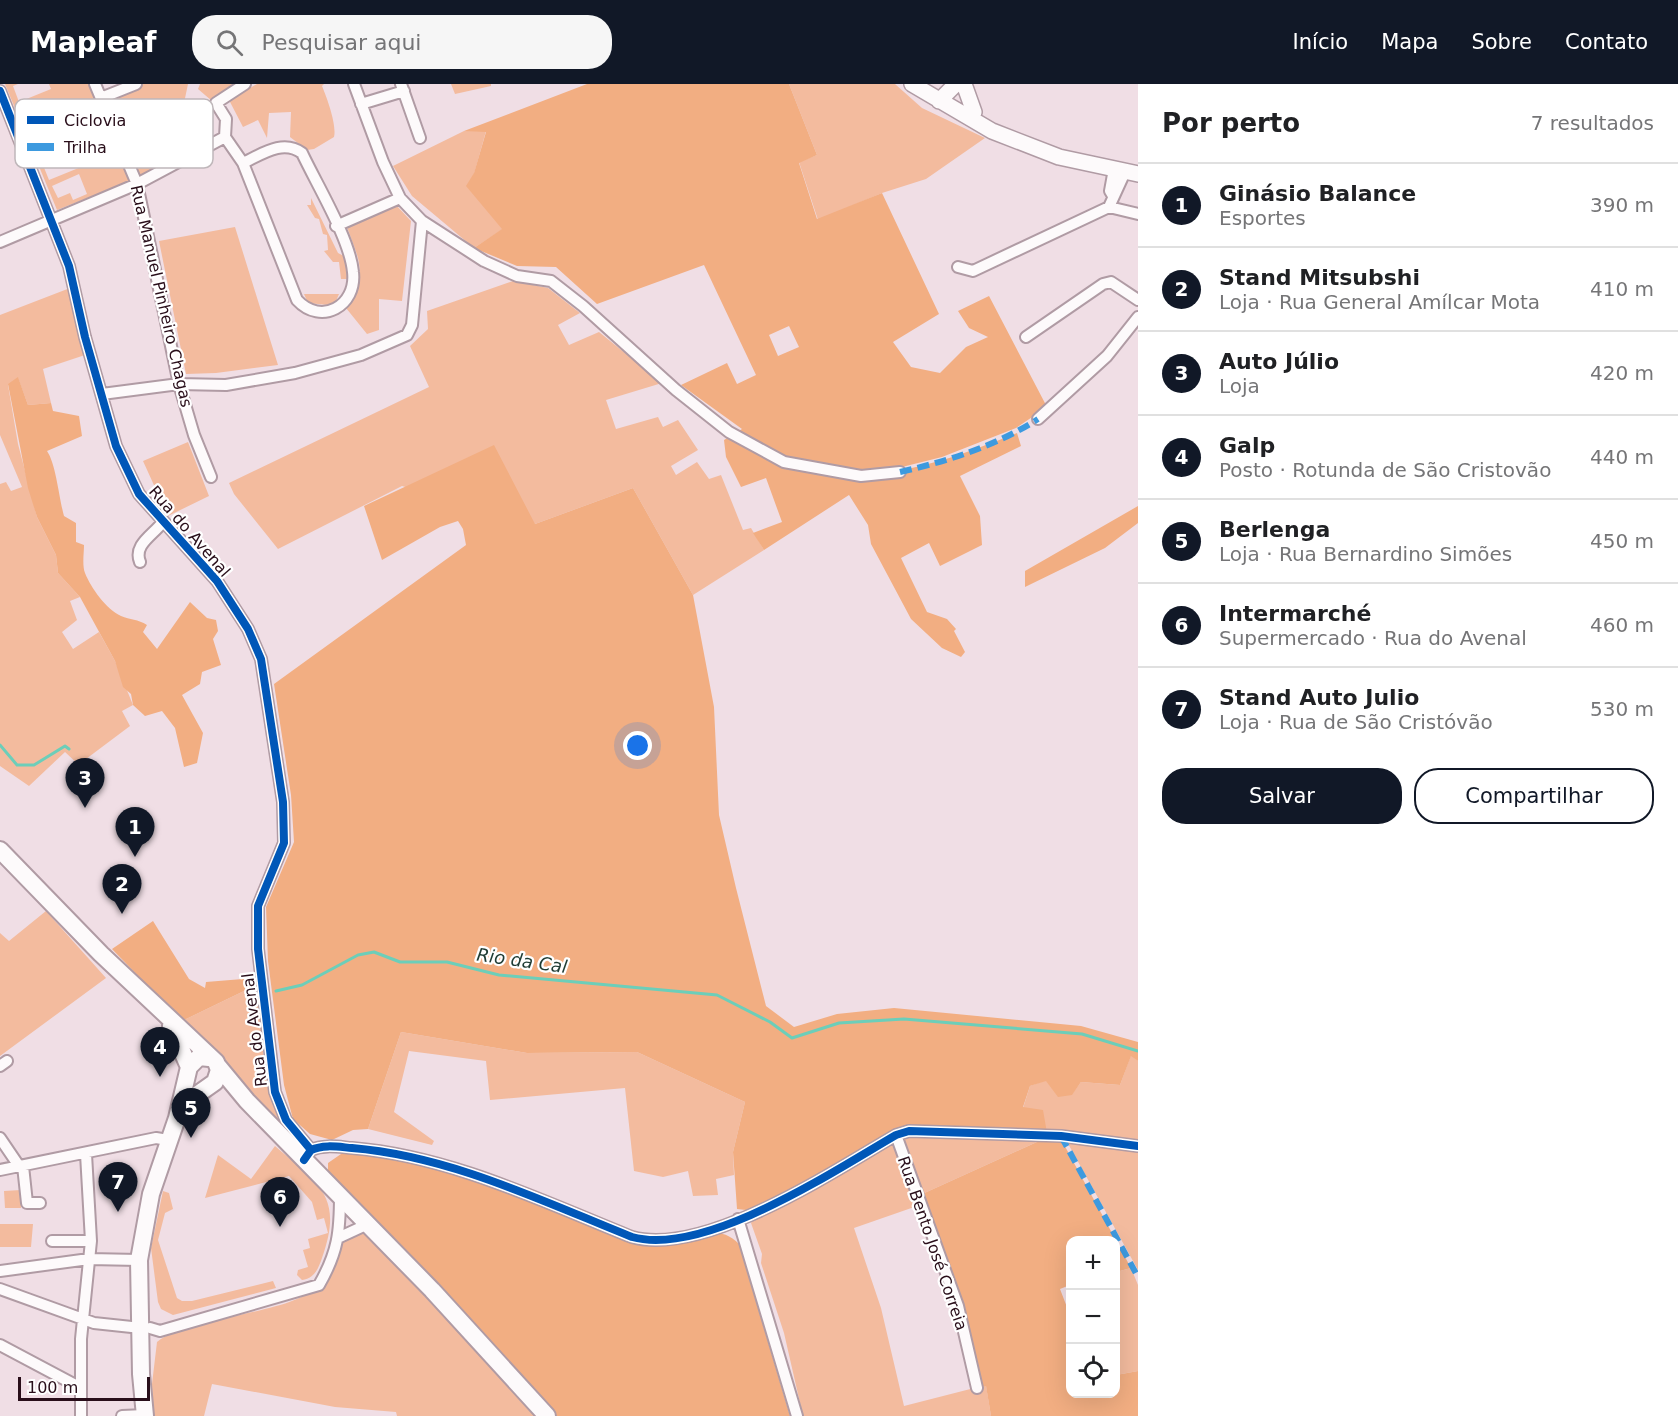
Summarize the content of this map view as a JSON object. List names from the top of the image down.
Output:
{
  "streets": {
    "street": ["Rua Manuel Pinheiro Chagas", "Rua do Avenal", "Rua Bento José Correia"]
  },
  "water": ["Rio da Cal"],
  "legend": ["Ciclovia", "Trilha"],
  "scale_bar": "100 m",
  "page": {
    "header": "Mapleaf",
    "search": "Pesquisar aqui",
    "nav": [
      "Início",
      "Mapa",
      "Sobre",
      "Contato"
    ],
    "heading": ["Por perto", "7 resultados"],
    "list": [
      {
        "mark": "1",
        "name": "Ginásio Balance",
        "note": "Esportes",
        "value": "390 m"
      },
      {
        "mark": "2",
        "name": "Stand Mitsubshi",
        "note": "Loja · Rua General Amílcar Mota",
        "value": "410 m"
      },
      {
        "mark": "3",
        "name": "Auto Júlio",
        "note": "Loja",
        "value": "420 m"
      },
      {
        "mark": "4",
        "name": "Galp",
        "note": "Posto · Rotunda de São Cristovão",
        "value": "440 m"
      },
      {
        "mark": "5",
        "name": "Berlenga",
        "note": "Loja · Rua Bernardino Simões",
        "value": "450 m"
      },
      {
        "mark": "6",
        "name": "Intermarché",
        "note": "Supermercado · Rua do Avenal",
        "value": "460 m"
      },
      {
        "mark": "7",
        "name": "Stand Auto Julio",
        "note": "Loja · Rua de São Cristóvão",
        "value": "530 m"
      }
    ],
    "buttons": ["Salvar", "Compartilhar"],
    "pins": [
      "3",
      "1",
      "2",
      "4",
      "5",
      "7",
      "6"
    ],
    "map_buttons": ["+", "−"],
    "scale": "100 m"
  }
}
